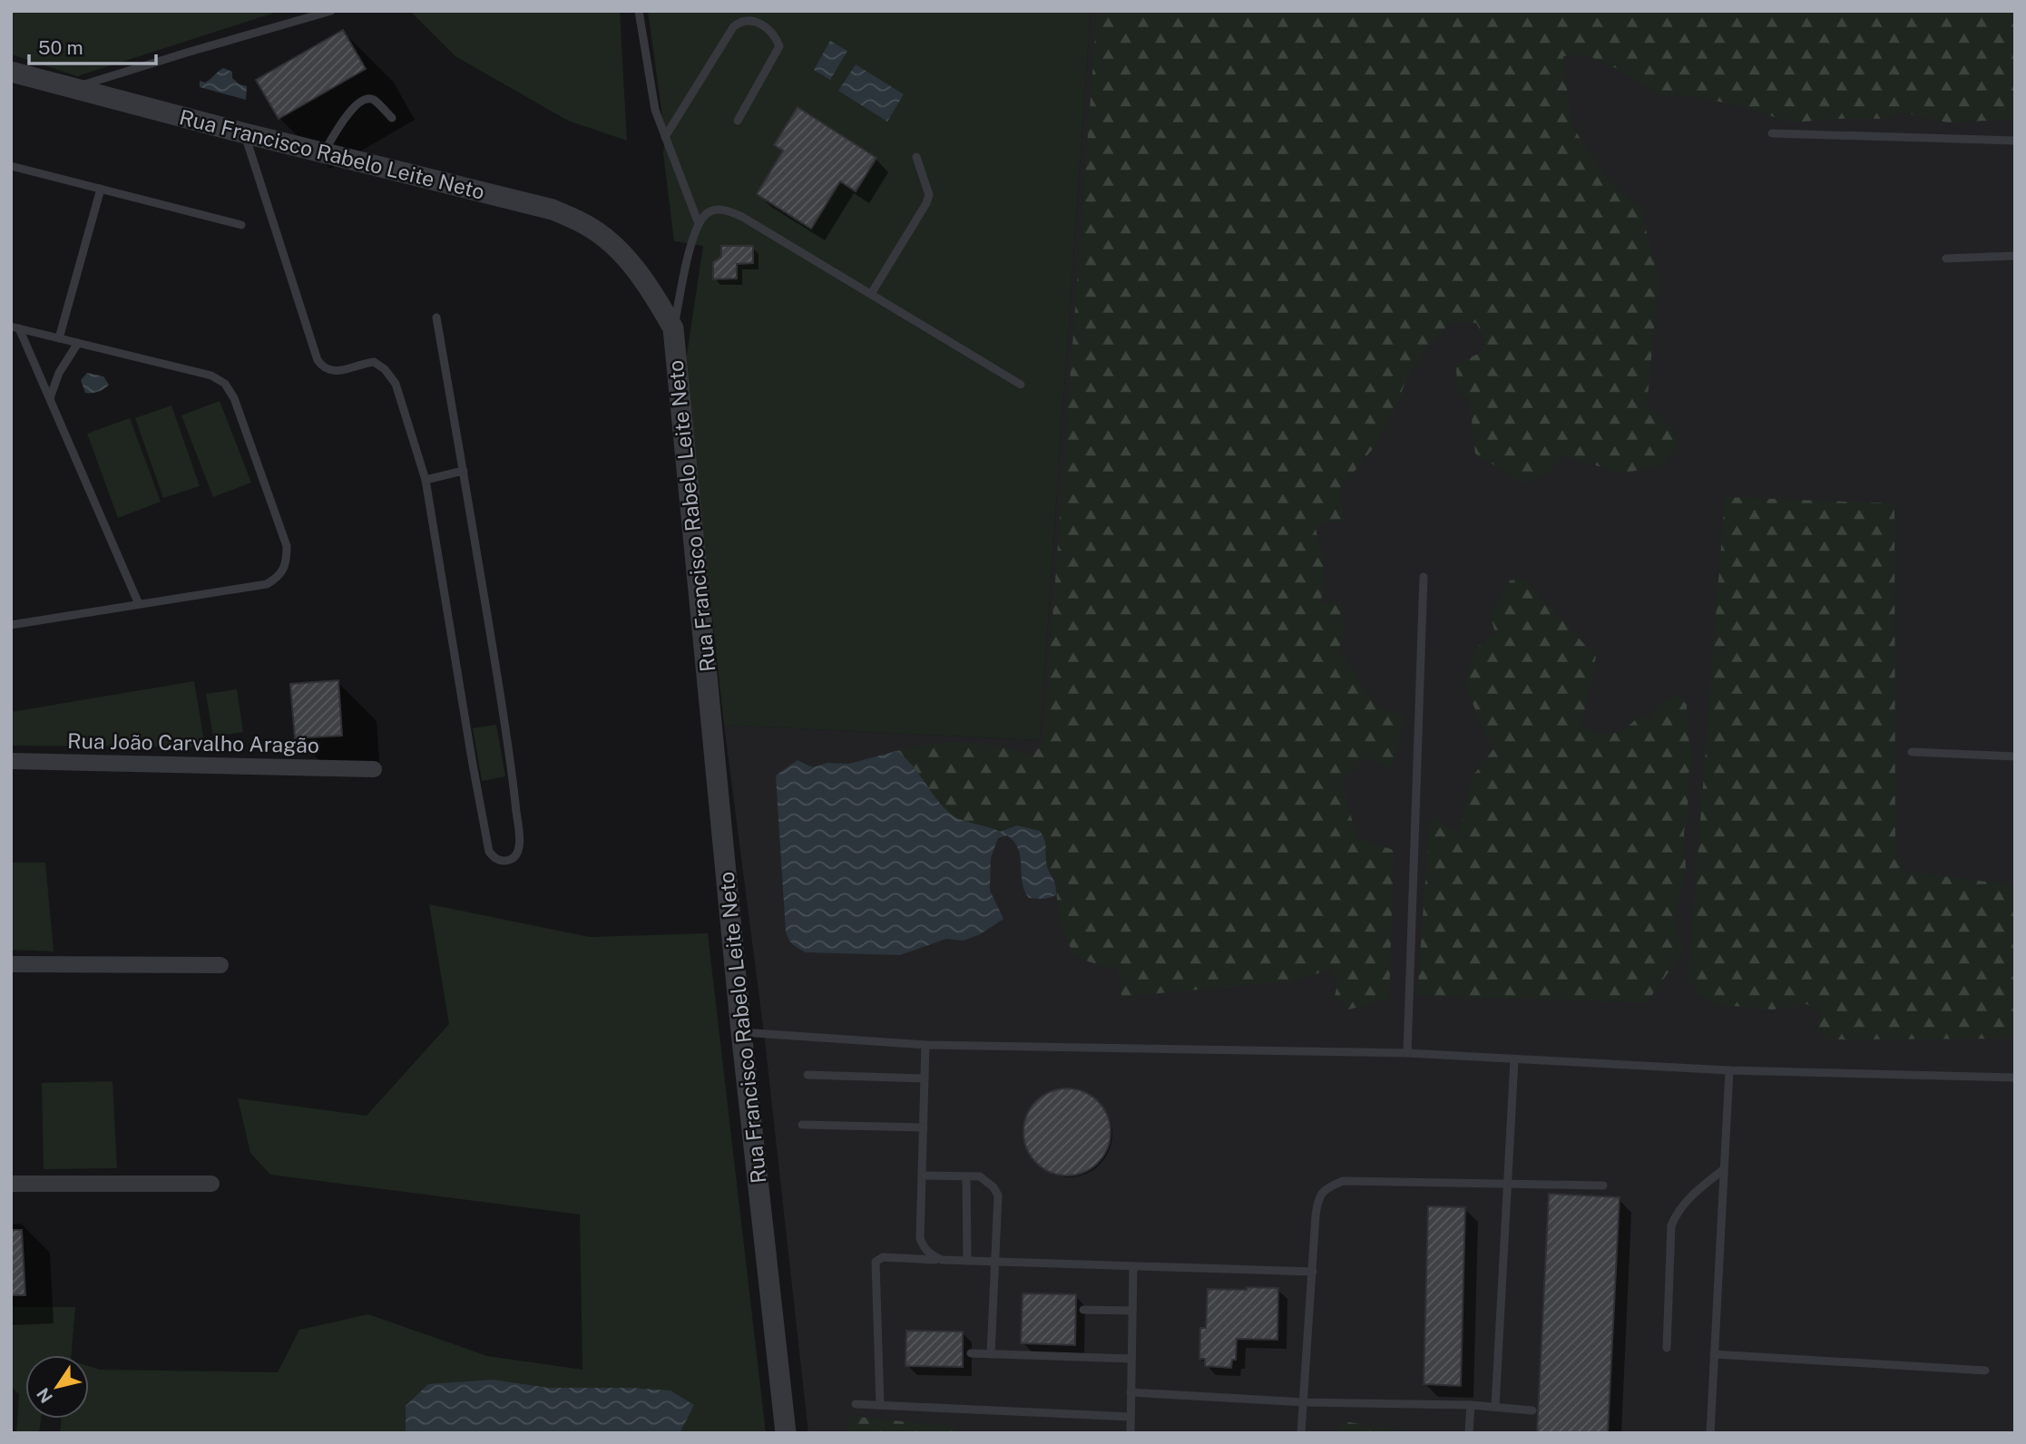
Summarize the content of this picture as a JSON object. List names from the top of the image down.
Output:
{
  "streets": {
    "street": ["Rua Francisco Rabelo Leite Neto", "Rua João Carvalho Aragão"]
  },
  "scale_bar": "50 m",
  "north": "bottom left"
}
